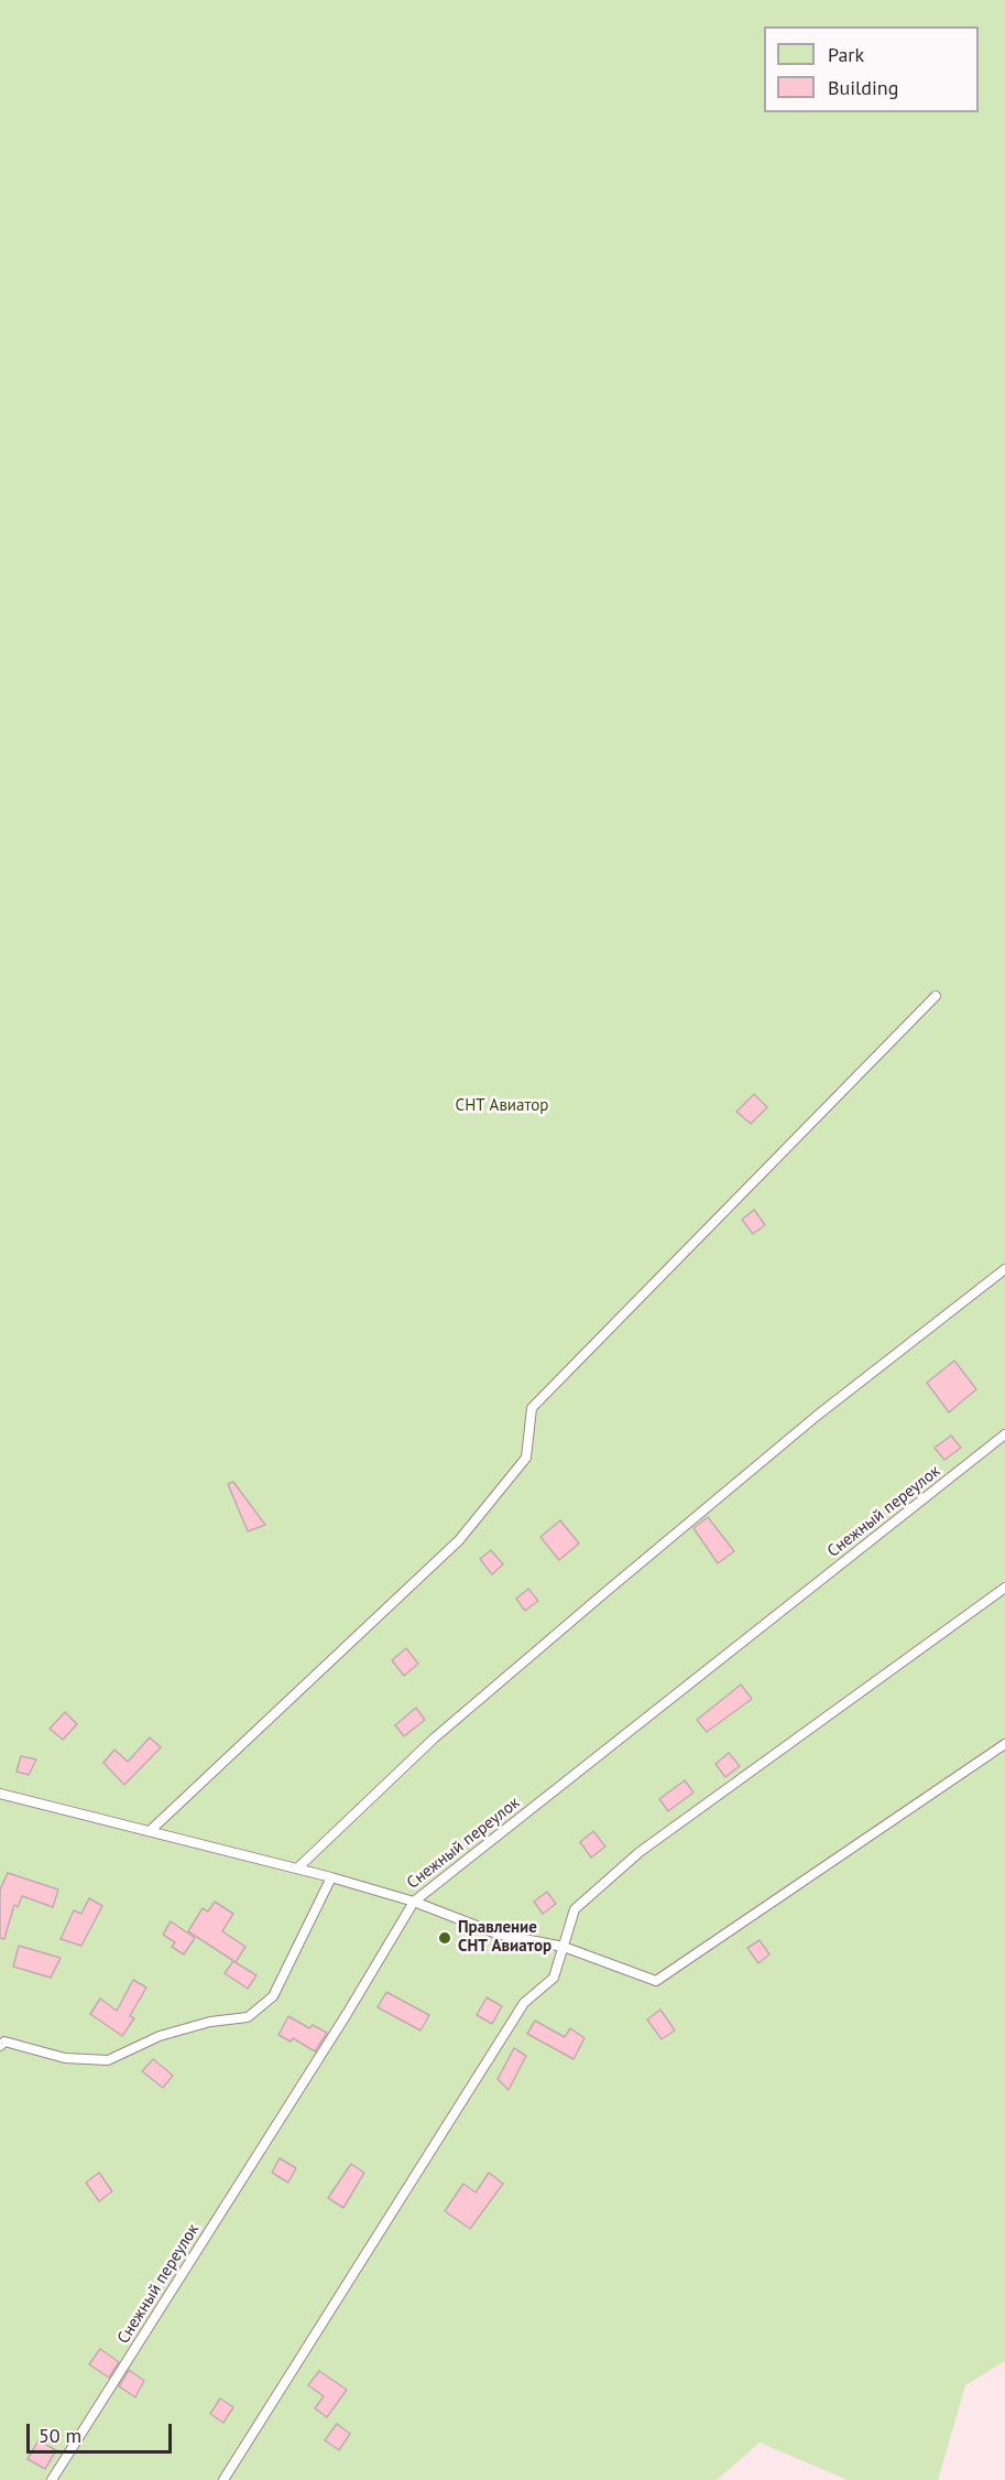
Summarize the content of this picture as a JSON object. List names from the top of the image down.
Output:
{
  "streets": {
    "lane": ["Снежный переулок"]
  },
  "parks": ["СНТ Авиатор"],
  "places": ["Правление СНТ Авиатор"],
  "legend": ["Park", "Building"],
  "scale_bar": "50 m"
}
